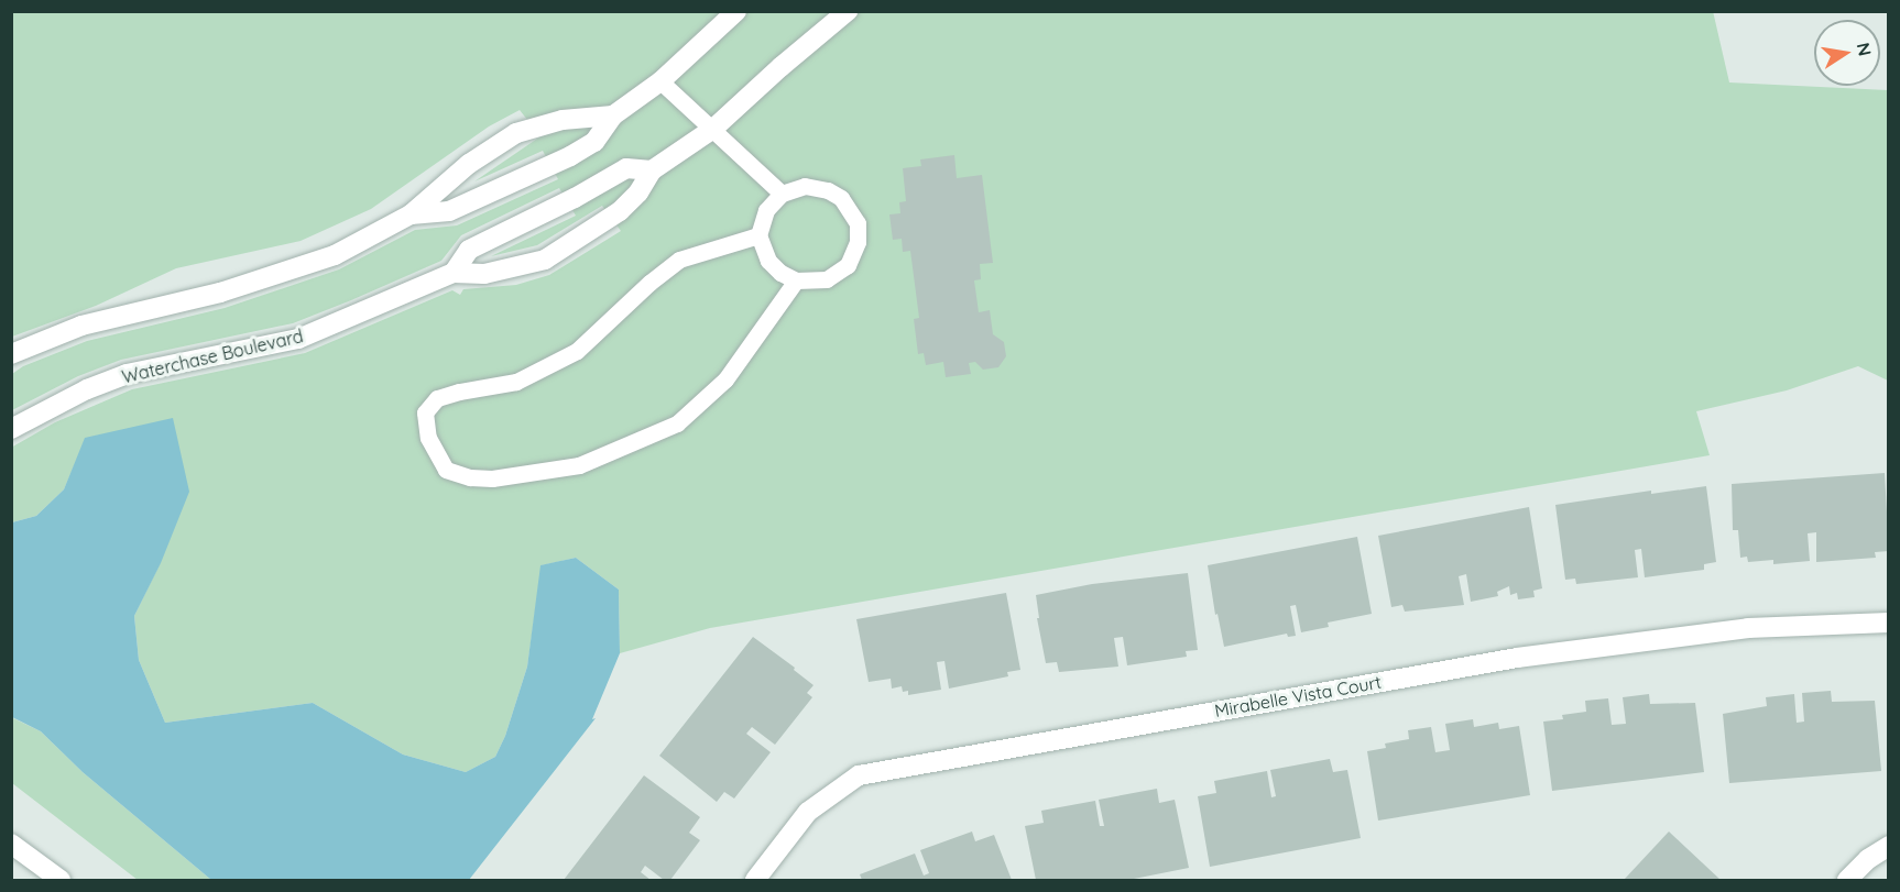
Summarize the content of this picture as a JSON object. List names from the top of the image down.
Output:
{
  "streets": {
    "street": ["Waterchase Boulevard", "Mirabelle Vista Court"]
  },
  "north": "right"
}
